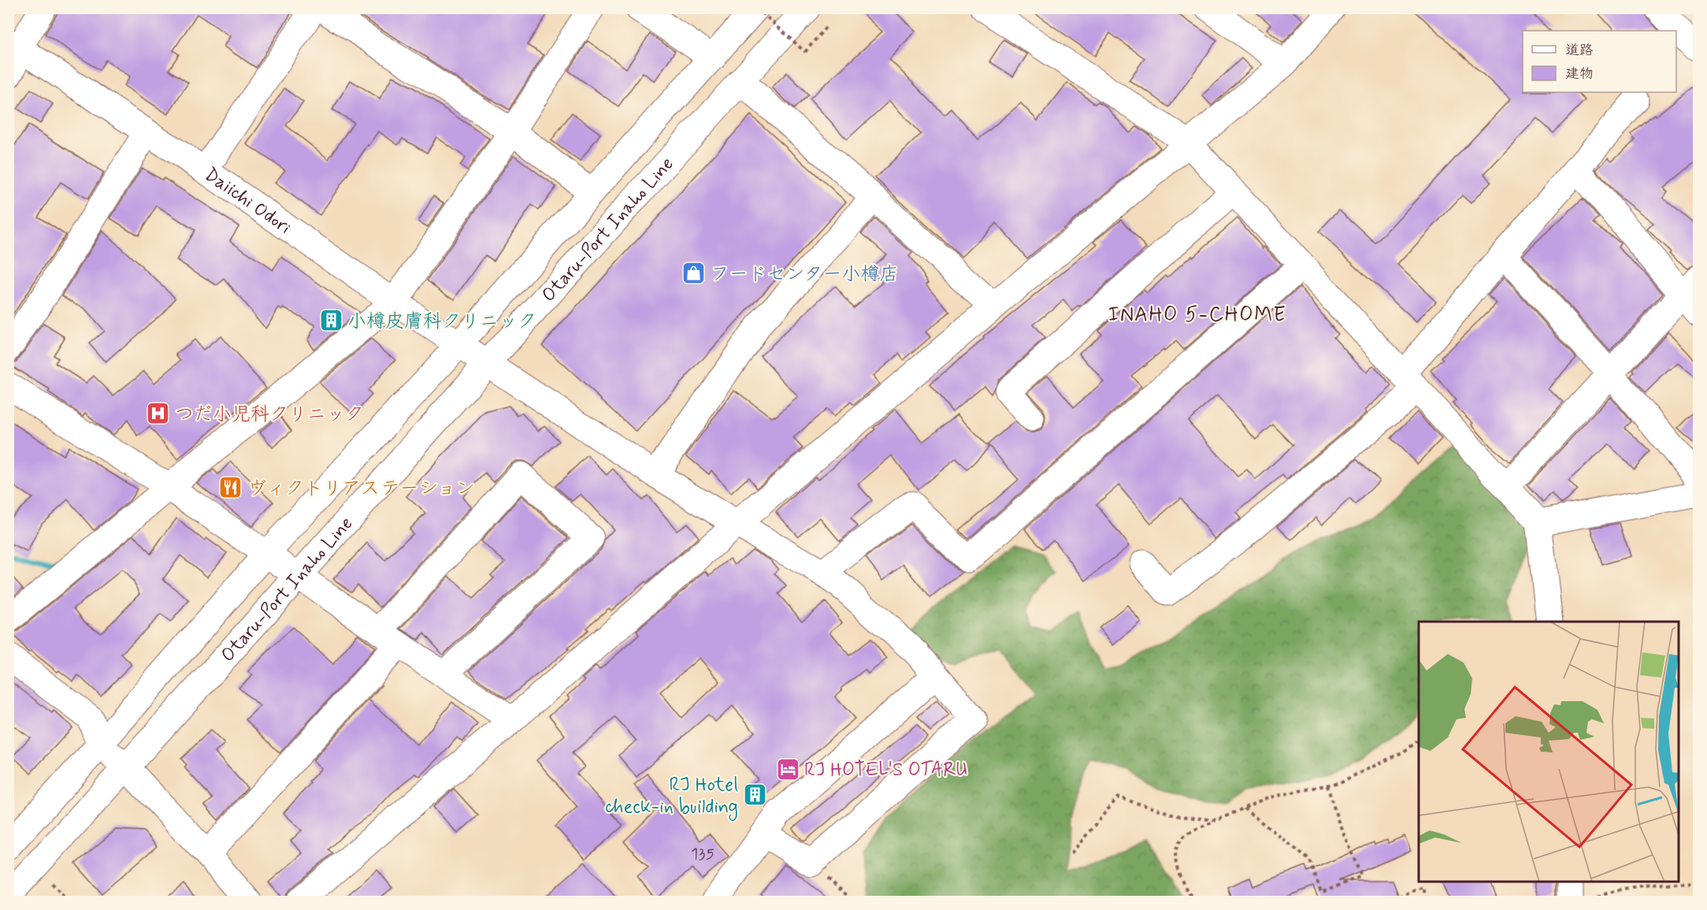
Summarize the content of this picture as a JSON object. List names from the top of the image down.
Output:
{
  "streets": {
    "street": ["Daiichi Odori", "Otaru-Port Inaho Line"]
  },
  "crossings": [
    ["Daiichi Odori", "Otaru-Port Inaho Line"]
  ],
  "districts": ["INAHO 5-CHOME"],
  "places": {
    "shop": ["フードセンター小樽店"],
    "building": ["小樽皮膚科クリニック", "RJ Hotel check-in building"],
    "hospital": ["つだ小児科クリニック"],
    "restaurant": ["ヴィクトリアステーション"],
    "hotel": ["RJ HOTEL'S OTARU"]
  },
  "house_numbers": ["135"],
  "legend": ["道路", "建物"]
}
